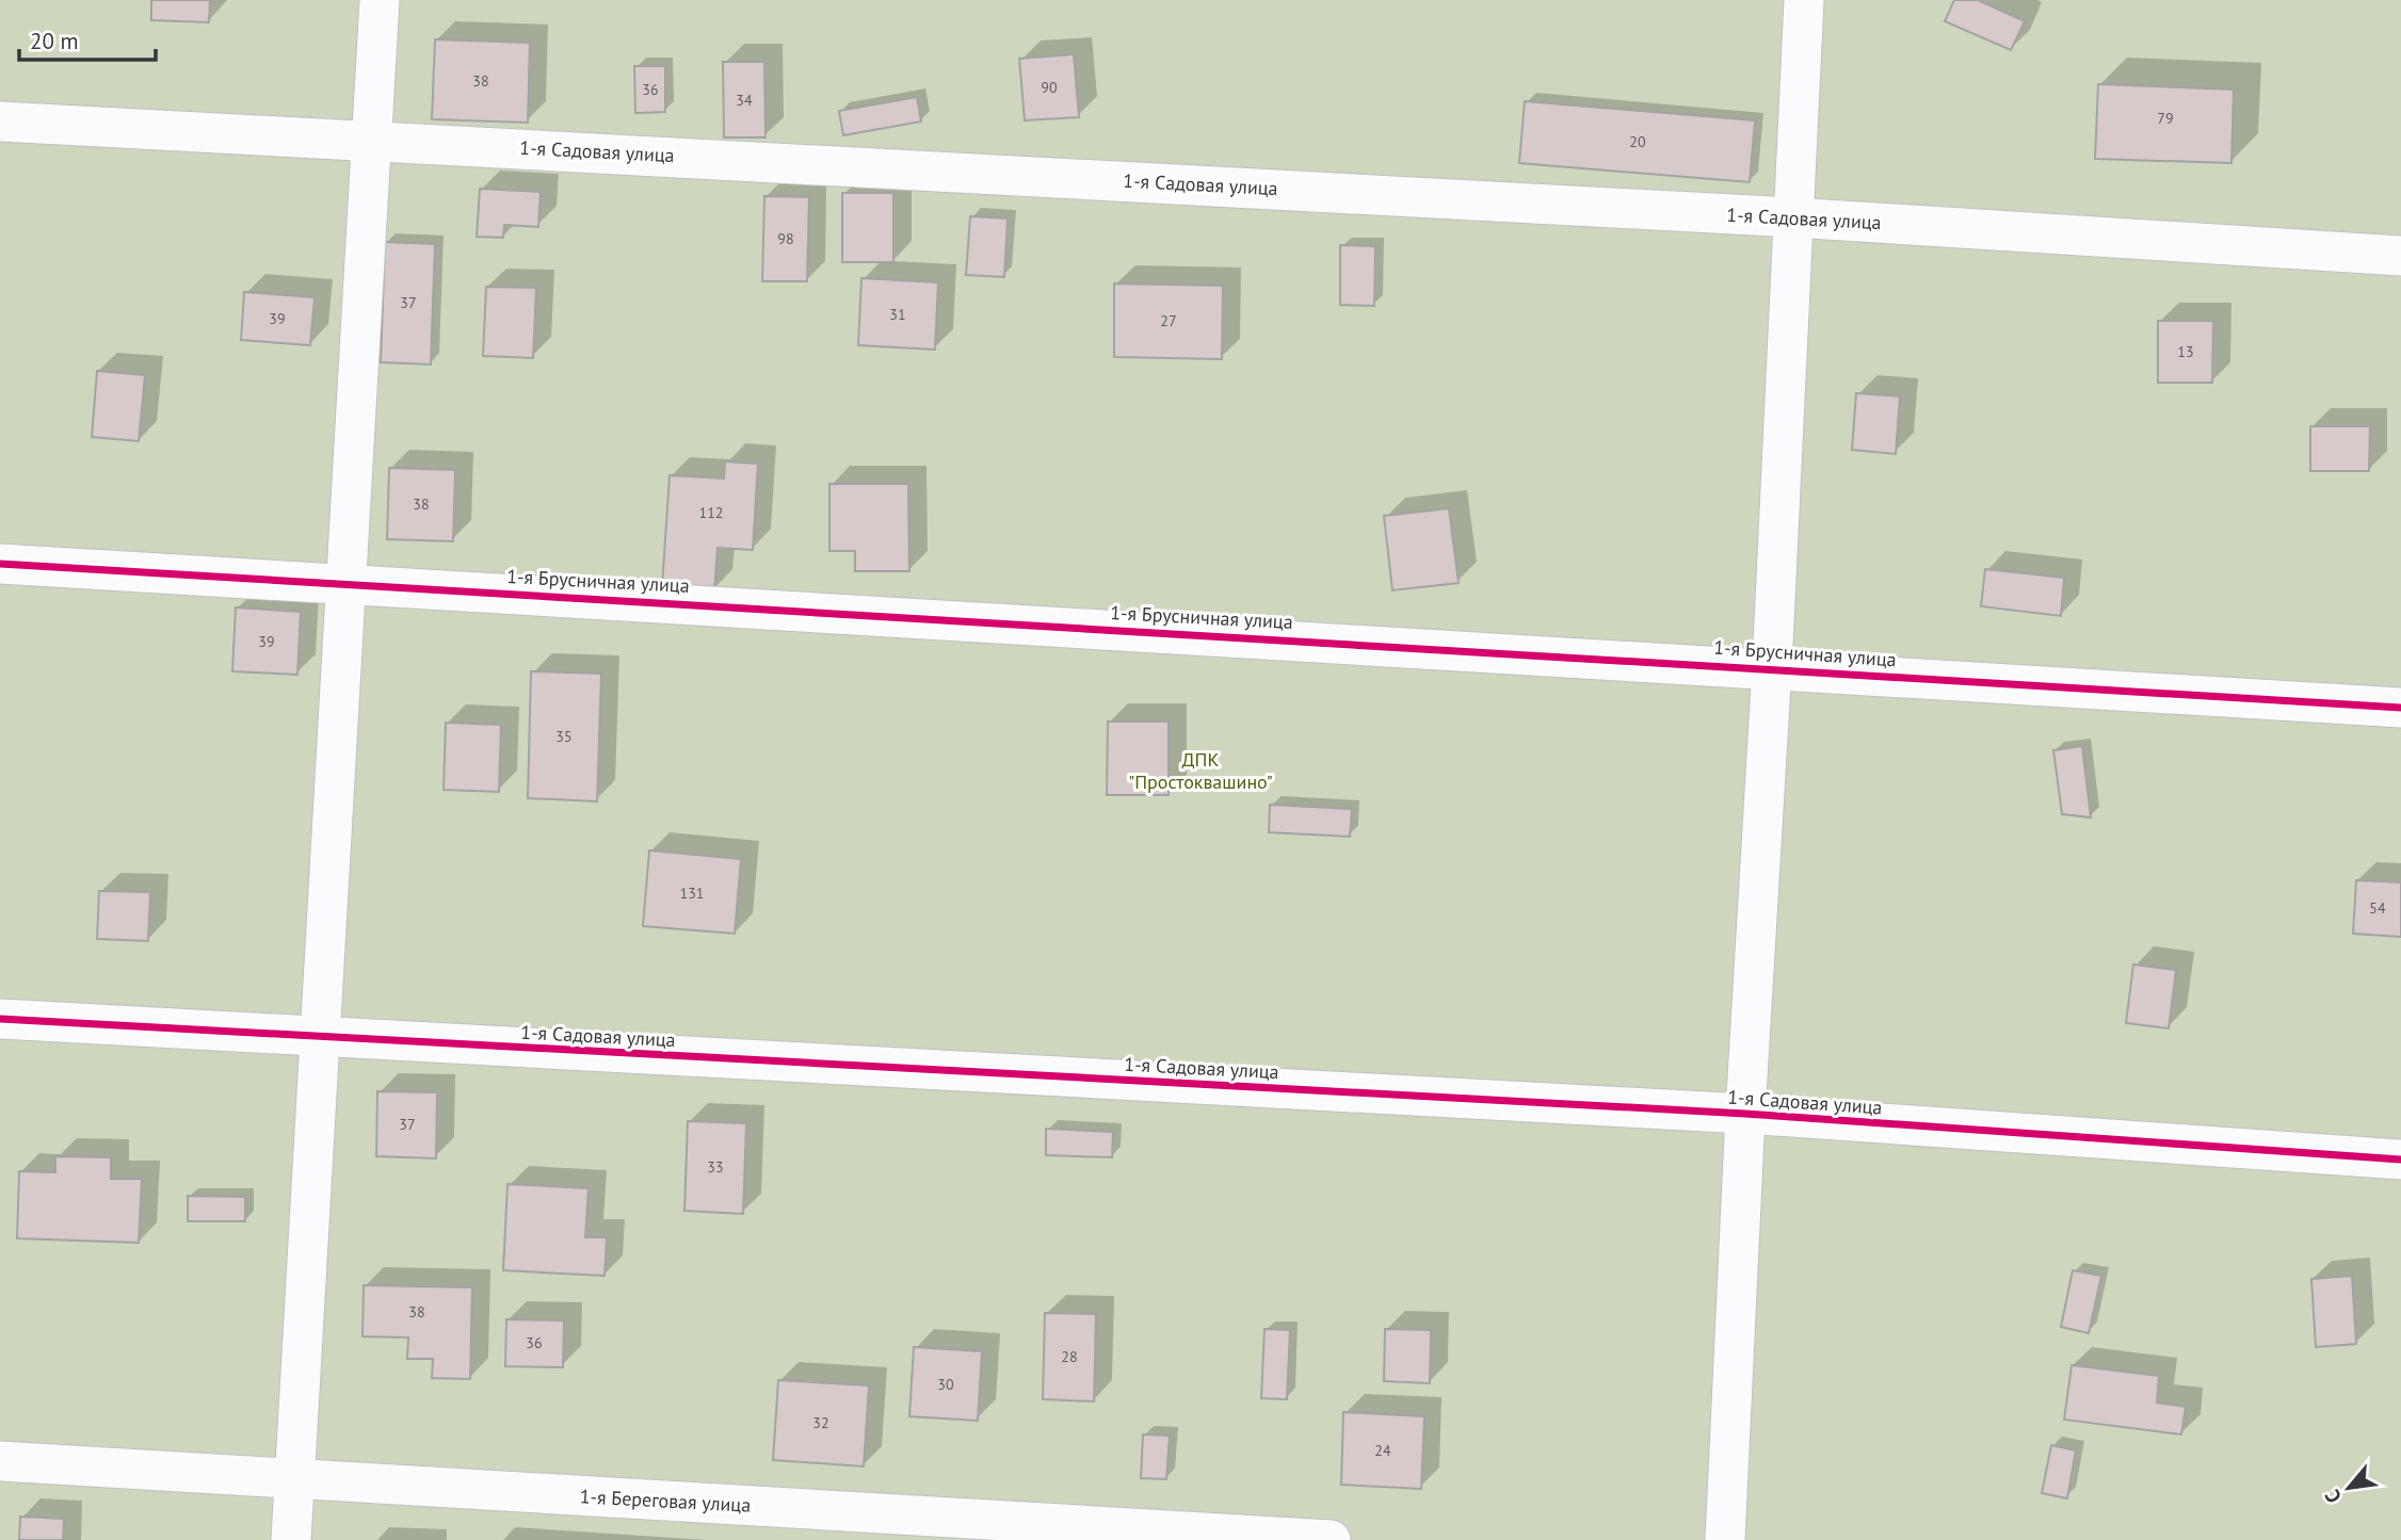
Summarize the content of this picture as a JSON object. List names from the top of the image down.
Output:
{
  "streets": {
    "street": ["1-я Садовая улица", "1-я Брусничная улица", "1-я Береговая улица"]
  },
  "parks": ["ДПК \"Простоквашино\""],
  "house_numbers": [
    "38",
    "90",
    "36",
    "34",
    "79",
    "20",
    "98",
    "37",
    "31",
    "39",
    "27",
    "13",
    "38",
    "112",
    "39",
    "35",
    "131",
    "54",
    "37",
    "33",
    "38",
    "36",
    "28",
    "30",
    "32",
    "24"
  ],
  "scale_bar": "20 m",
  "north": "bottom left"
}
